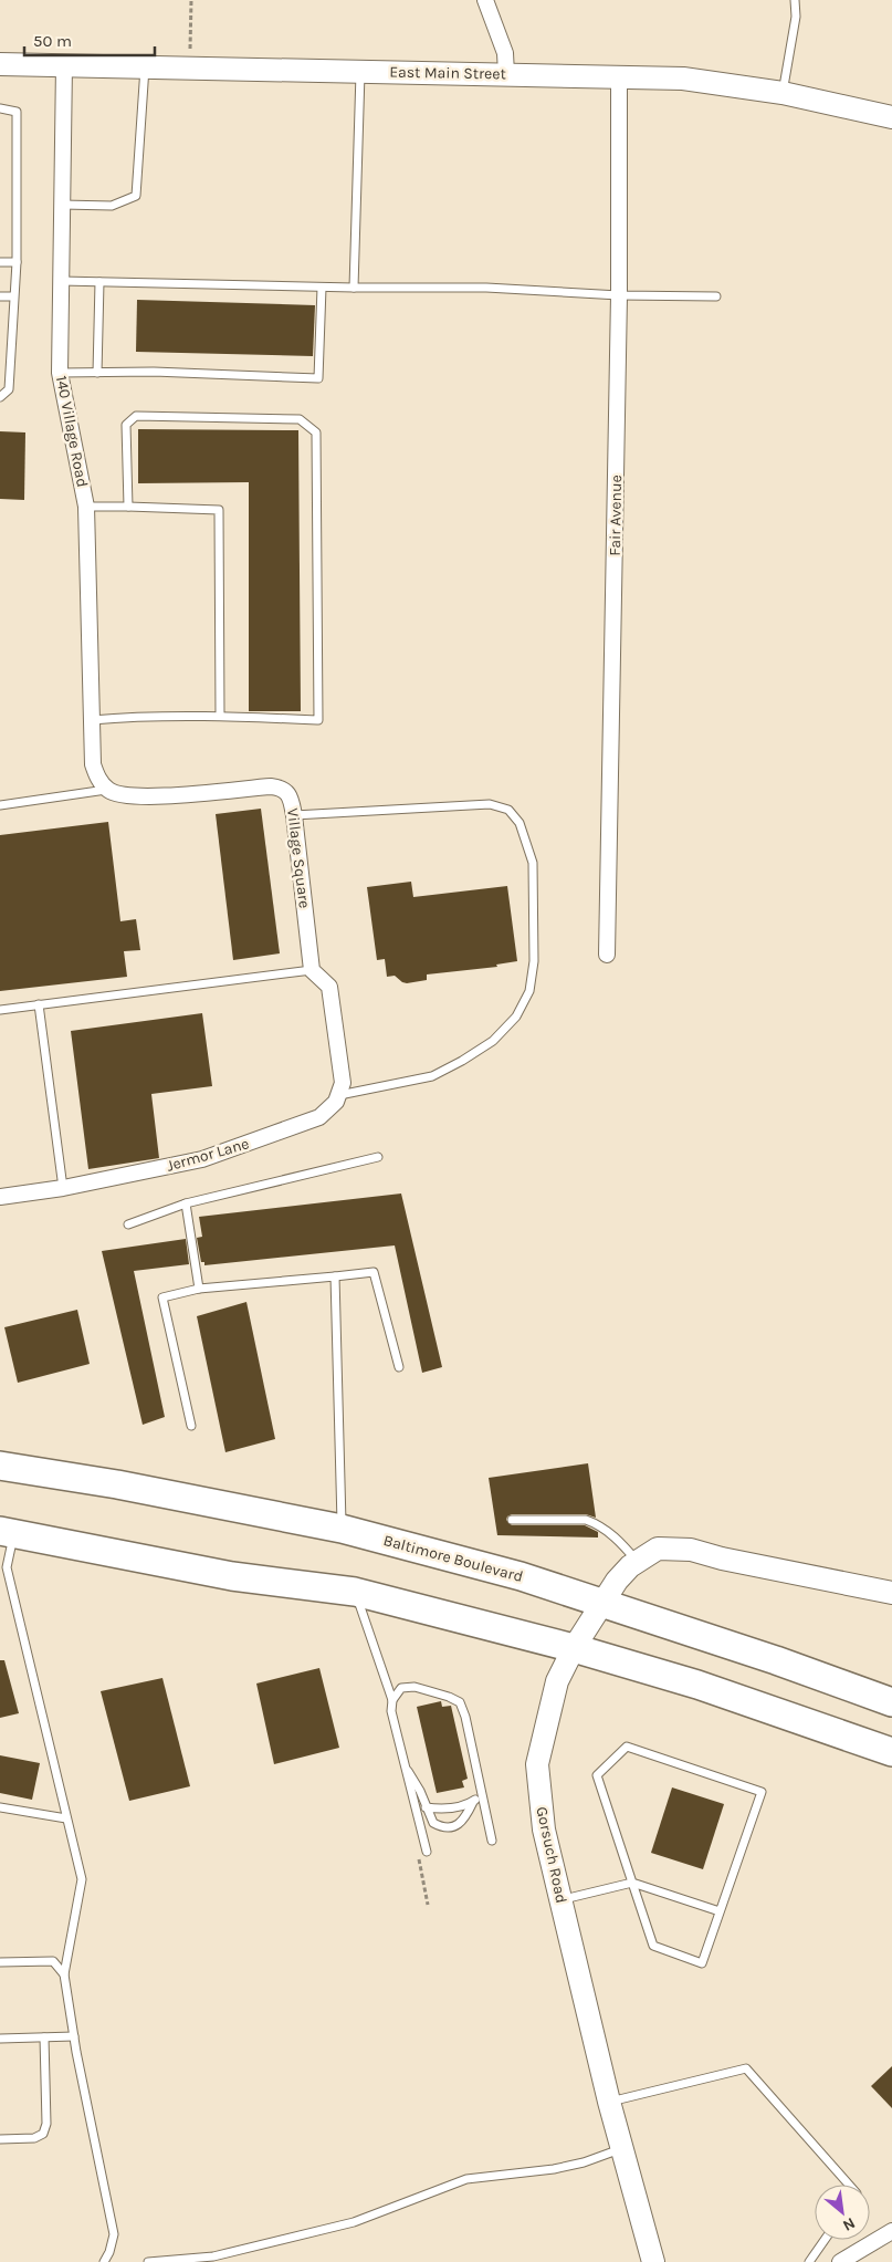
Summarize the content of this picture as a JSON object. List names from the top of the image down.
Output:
{
  "streets": {
    "highway": ["Baltimore Boulevard"],
    "street": [
      "East Main Street",
      "140 Village Road",
      "Fair Avenue",
      "Village Square",
      "Jermor Lane",
      "Gorsuch Road"
    ]
  },
  "crossings": [
    ["East Main Street", "140 Village Road"],
    ["East Main Street", "Fair Avenue"],
    ["140 Village Road", "Village Square"],
    ["Baltimore Boulevard", "Gorsuch Road"]
  ],
  "scale_bar": "50 m",
  "north": "bottom right"
}
